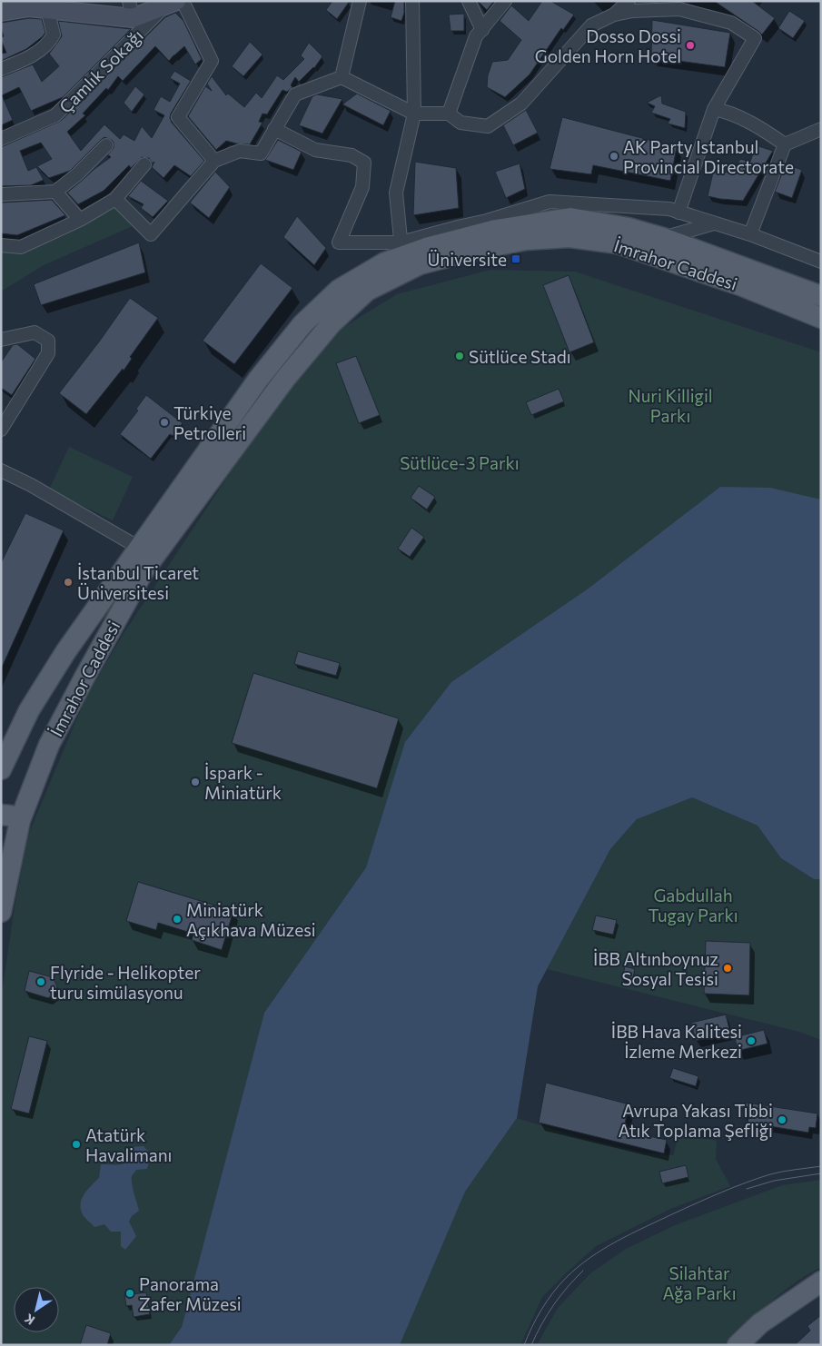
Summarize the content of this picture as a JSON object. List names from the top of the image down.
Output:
{
  "streets": {
    "main road": ["İmrahor Caddesi"],
    "street": ["Çamlık Sokağı"]
  },
  "parks": [
    "Nuri Killigil Parkı",
    "Sütlüce-3 Parkı",
    "Gabdullah Tugay Parkı",
    "Silahtar Ağa Parkı"
  ],
  "places": {
    "other": [
      "Dosso Dossi Golden Horn Hotel",
      "AK Party Istanbul Provincial Directorate",
      "Sütlüce Stadı",
      "Türkiye Petrolleri",
      "İstanbul Ticaret Üniversitesi",
      "İspark - Miniatürk",
      "Miniatürk Açıkhava Müzesi",
      "İBB Altınboynuz Sosyal Tesisi",
      "Flyride - Helikopter turu simülasyonu",
      "İBB Hava Kalitesi İzleme Merkezi",
      "Avrupa Yakası Tıbbi Atık Toplama Şefliği",
      "Atatürk Havalimanı",
      "Panorama Zafer Müzesi"
    ],
    "transit": ["Üniversite"]
  },
  "north": "bottom left"
}
